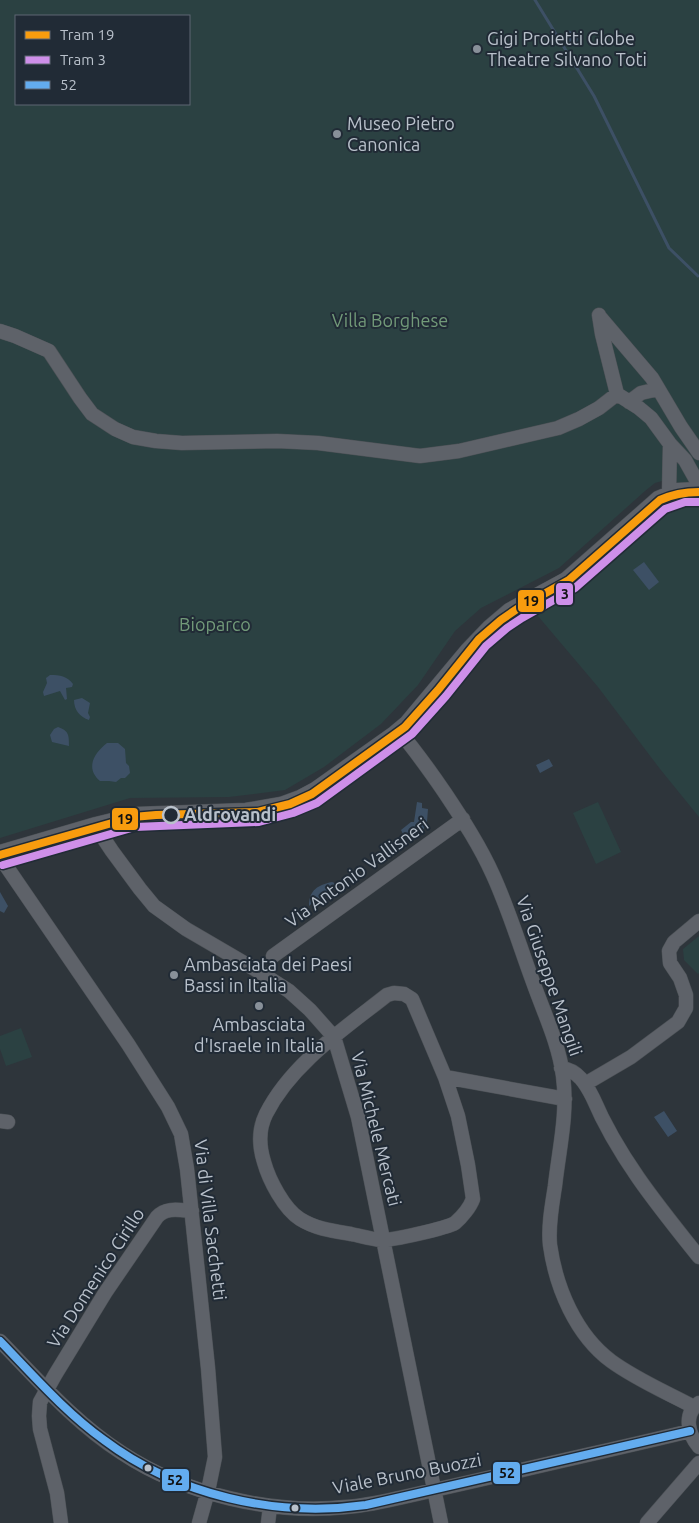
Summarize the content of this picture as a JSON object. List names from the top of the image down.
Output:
{
  "streets": {
    "street": [
      "Via Antonio Vallisneri",
      "Via Giuseppe Mangili",
      "Via Michele Mercati",
      "Via di Villa Sacchetti",
      "Via Domenico Cirillo",
      "Viale Bruno Buozzi"
    ]
  },
  "crossings": [
    ["Via Antonio Vallisneri", "Via Giuseppe Mangili"],
    ["Via Michele Mercati", "Viale Bruno Buozzi"],
    ["Via di Villa Sacchetti", "Via Domenico Cirillo"],
    ["Via di Villa Sacchetti", "Viale Bruno Buozzi"],
    ["Via Domenico Cirillo", "Viale Bruno Buozzi"]
  ],
  "parks": ["Villa Borghese", "Bioparco"],
  "places": [
    "Gigi Proietti Globe Theatre Silvano Toti",
    "Museo Pietro Canonica",
    "Aldrovandi",
    "Ambasciata dei Paesi Bassi in Italia",
    "Ambasciata d'Israele in Italia"
  ],
  "lines": ["tram line 19", "tram line 3", "transit line 52"],
  "legend": ["Tram 19", "Tram 3", "52"]
}
